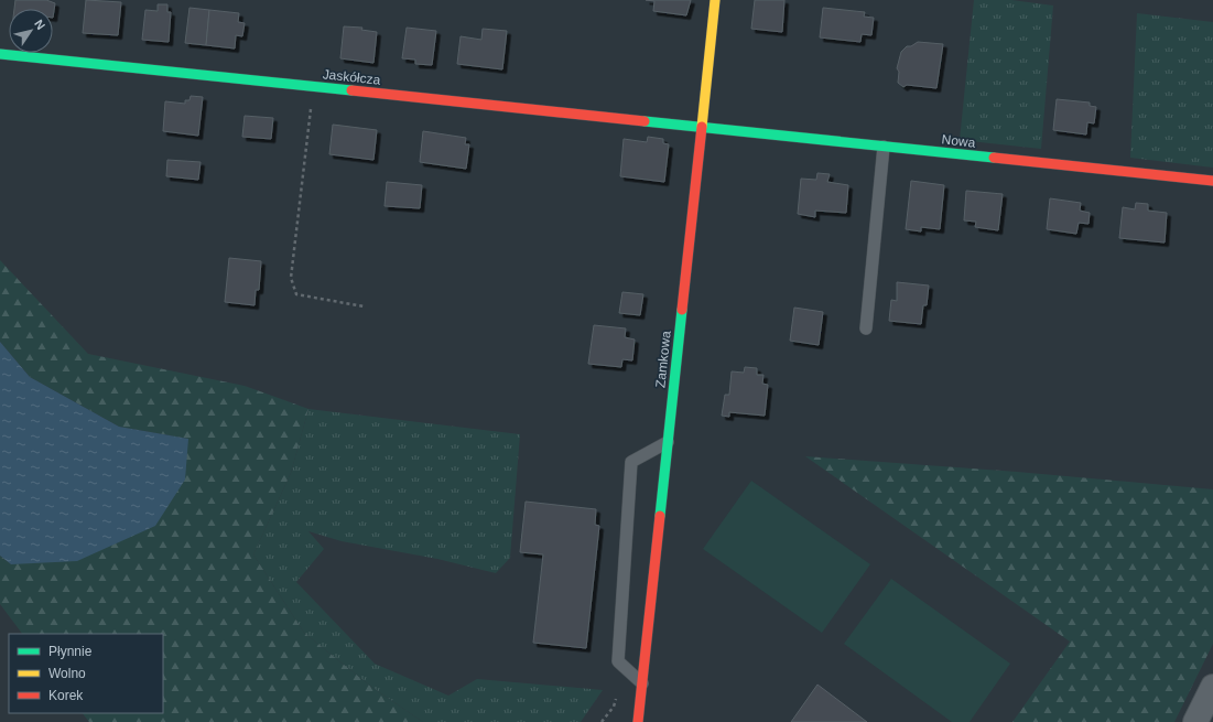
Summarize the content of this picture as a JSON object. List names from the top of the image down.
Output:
{
  "streets": {
    "street": ["Jaskółcza", "Nowa", "Zamkowa"]
  },
  "crossings": [
    ["Jaskółcza", "Nowa"],
    ["Jaskółcza", "Zamkowa"],
    ["Nowa", "Zamkowa"]
  ],
  "legend": ["Płynnie", "Wolno", "Korek"],
  "north": "top right"
}
